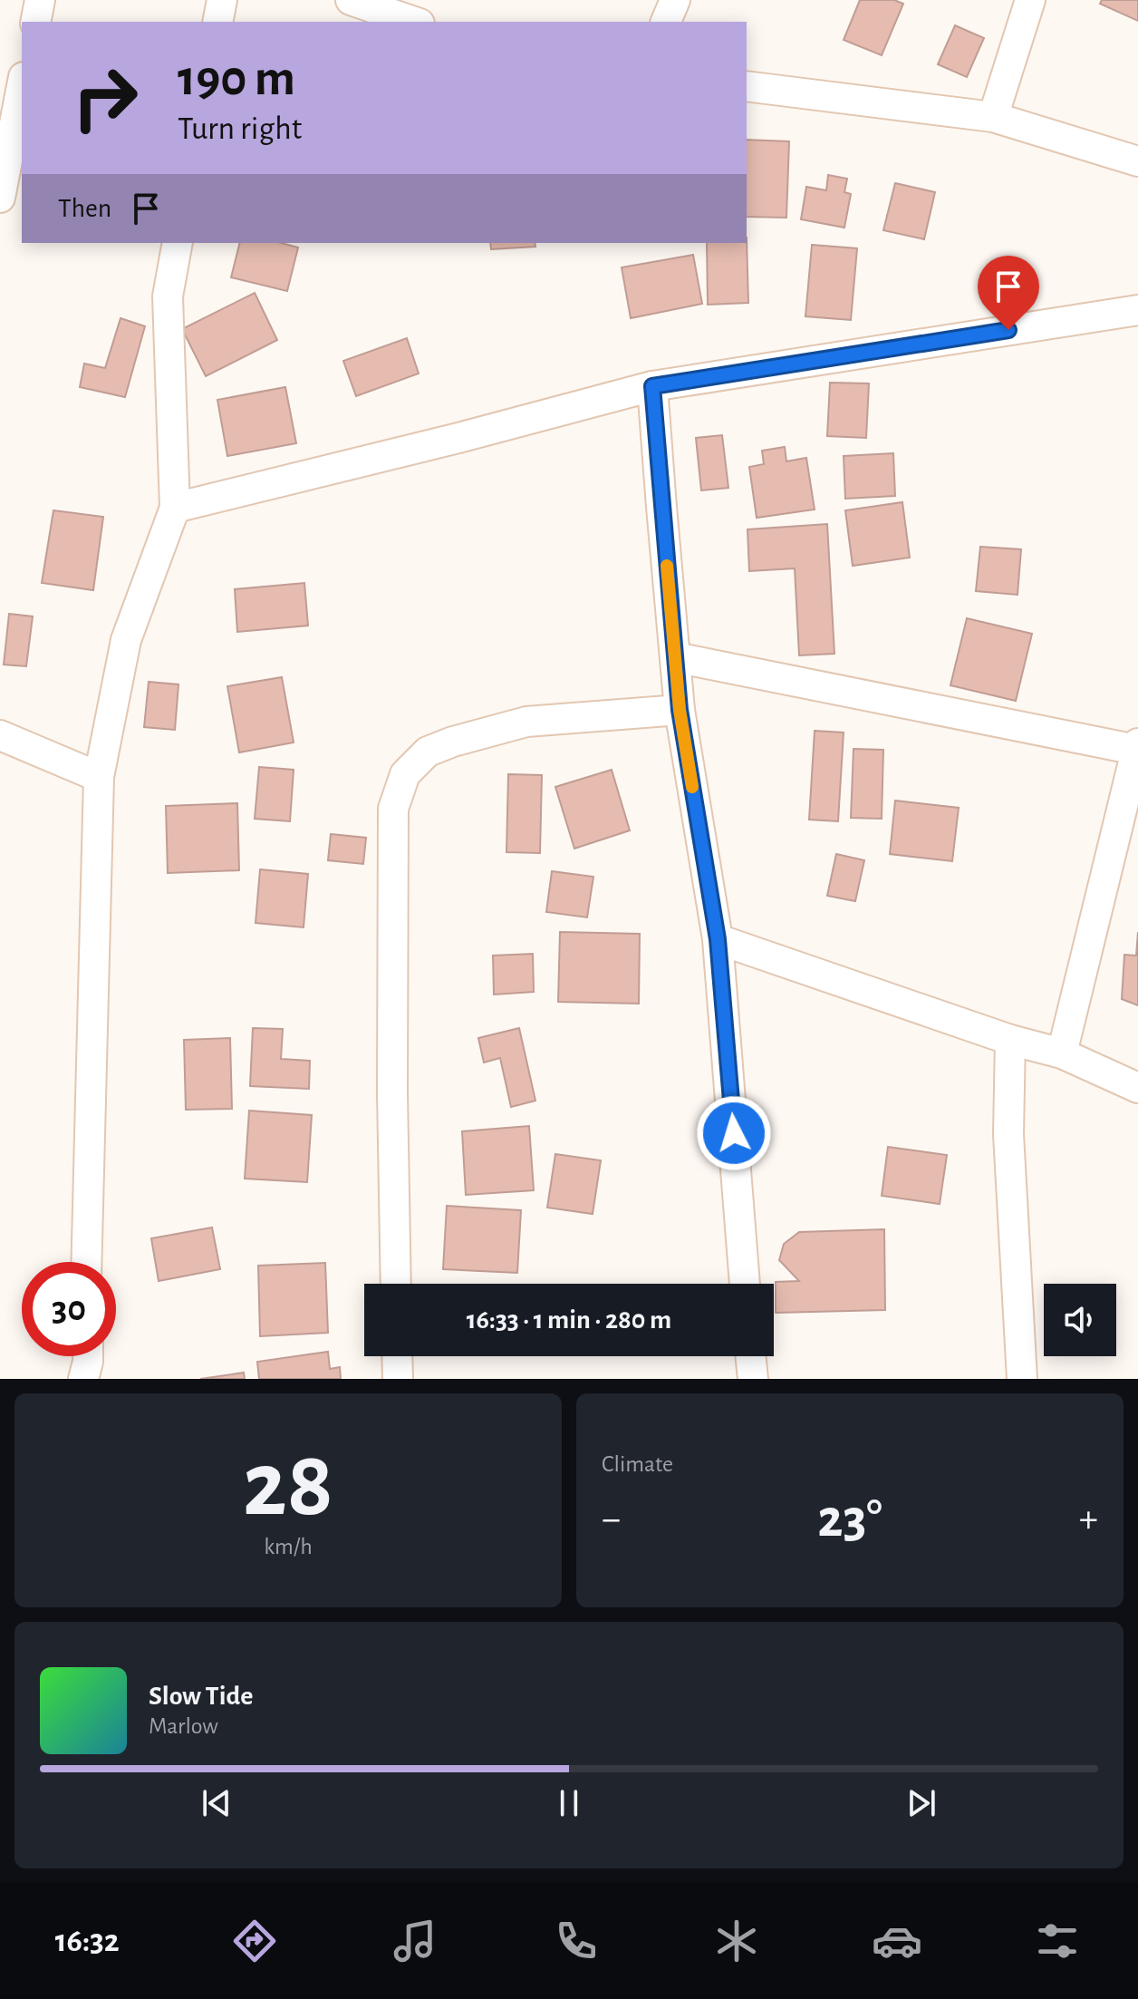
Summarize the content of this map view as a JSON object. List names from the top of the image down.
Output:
{
  "page": {
    "turn": ["190 m", "Turn right"],
    "then": "Then",
    "limit": "30",
    "trip": "16:33 · 1 min · 280 m",
    "tile": [
      ["28", "km/h"],
      "Climate"
    ],
    "heat": ["−", "23°", "+"],
    "song": ["Slow Tide", "Marlow"],
    "tabs": "16:32"
  }
}
